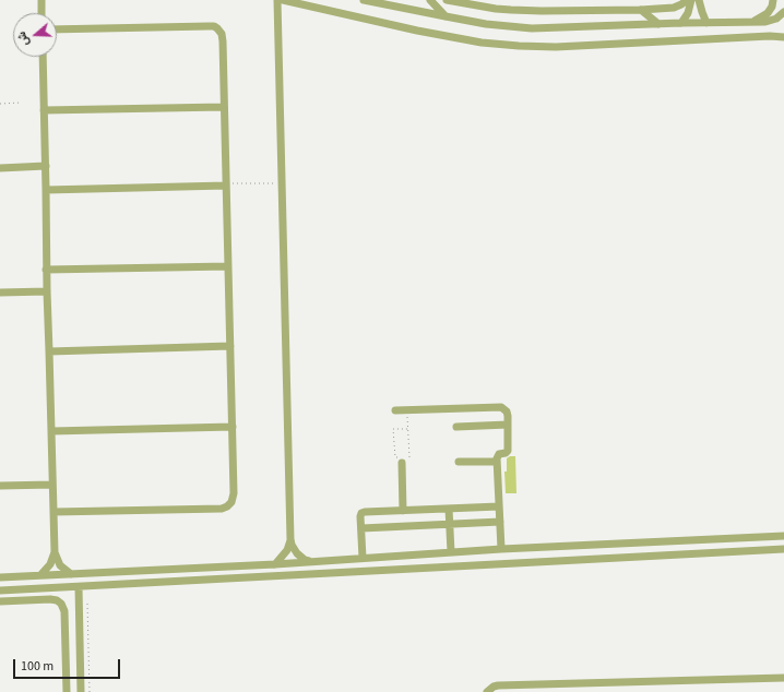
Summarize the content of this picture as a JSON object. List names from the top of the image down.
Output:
{
  "scale_bar": "100 m",
  "north": "left"
}
